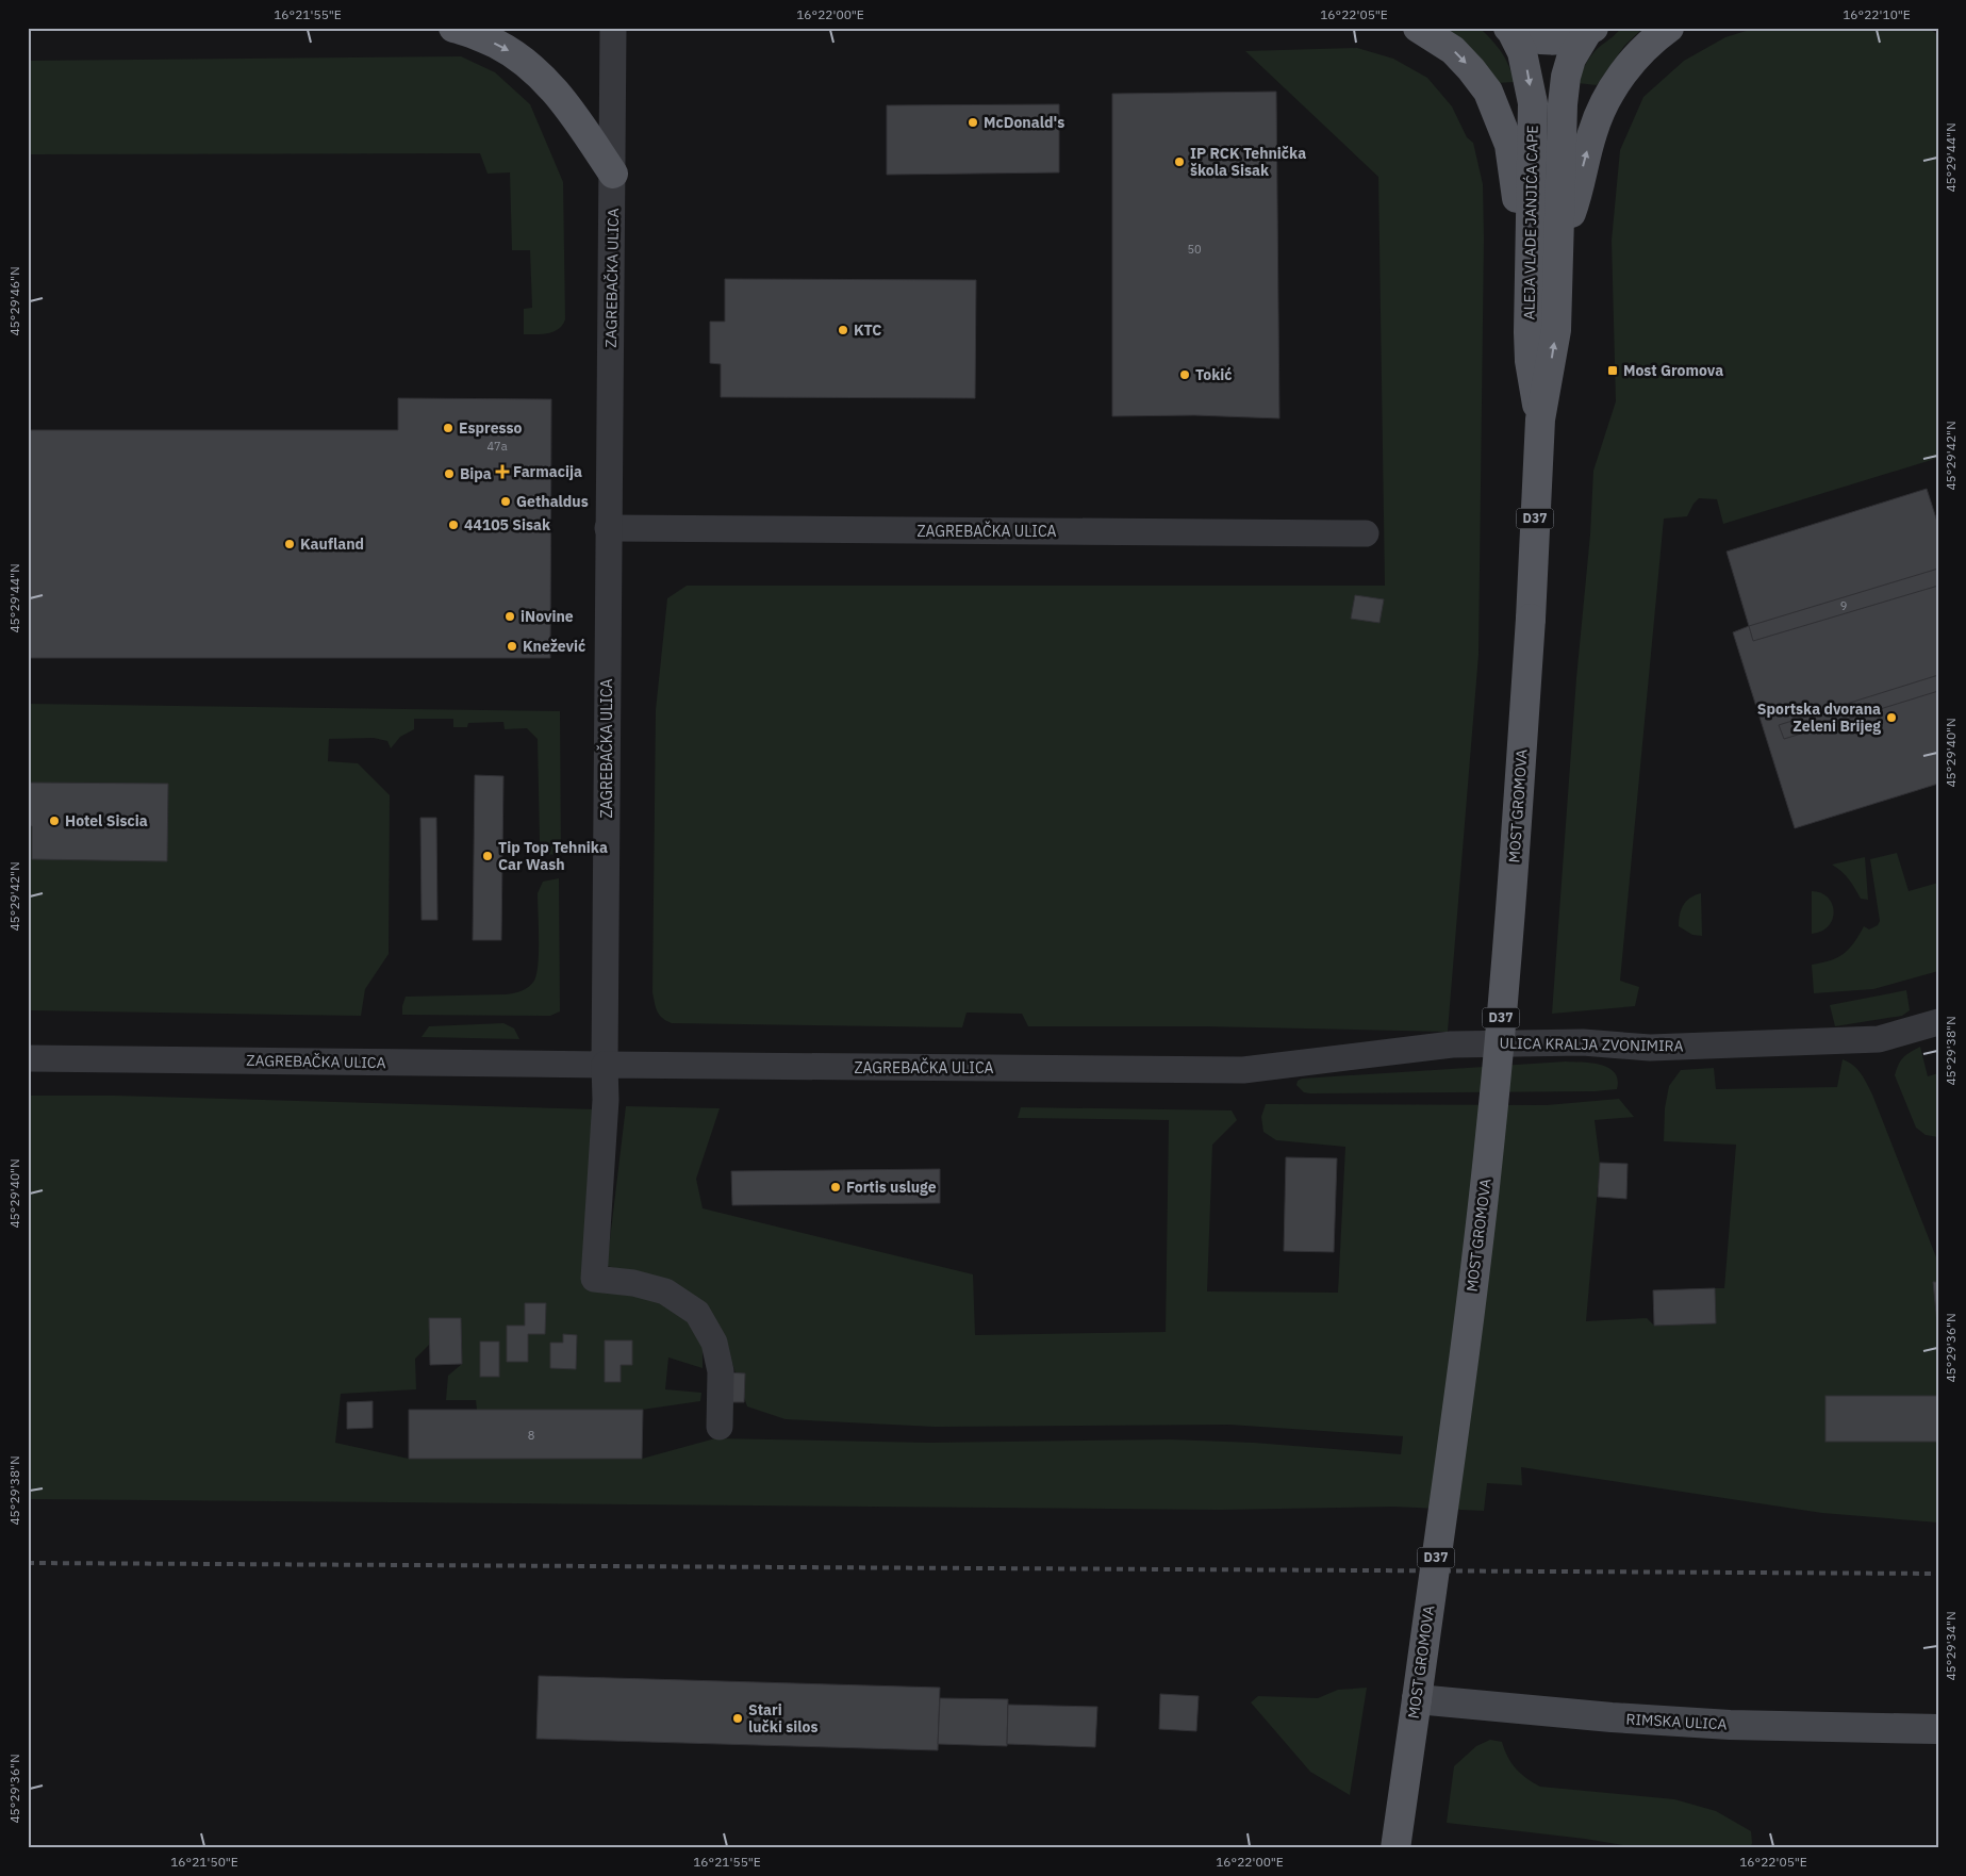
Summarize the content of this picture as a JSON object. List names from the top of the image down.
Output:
{
  "streets": {
    "main road": [
      "ALEJA VLADE JANJIĆA CAPE",
      "D37",
      "MOST GROMOVA",
      "RIMSKA ULICA"
    ],
    "street": ["ZAGREBAČKA ULICA", "ULICA KRALJA ZVONIMIRA"]
  },
  "crossings": [
    ["ALEJA VLADE JANJIĆA CAPE", "MOST GROMOVA"],
    ["ZAGREBAČKA ULICA", "ULICA KRALJA ZVONIMIRA"],
    ["MOST GROMOVA", "RIMSKA ULICA"]
  ],
  "places": {
    "other": [
      "McDonald's",
      "IP RCK Tehnička škola Sisak",
      "KTC",
      "Tokić",
      "Espresso",
      "Bipa",
      "Gethaldus",
      "44105 Sisak",
      "Kaufland",
      "iNovine",
      "Knežević",
      "Sportska dvorana Zeleni Brijeg",
      "Hotel Siscia",
      "Tip Top Tehnika Car Wash",
      "Fortis usluge",
      "Stari lučki silos"
    ],
    "transit": ["Most Gromova"],
    "health": ["Farmacija"]
  },
  "house_numbers": [
    "50",
    "47a",
    "9",
    "8"
  ],
  "coordinates": [
    "16°21'55\"E",
    "16°22'00\"E",
    "16°22'05\"E",
    "16°22'10\"E",
    "45°29'44\"N",
    "45°29'46\"N",
    "45°29'42\"N",
    "45°29'40\"N",
    "45°29'38\"N",
    "45°29'36\"N",
    "45°29'34\"N",
    "16°21'50\"E"
  ]
}
